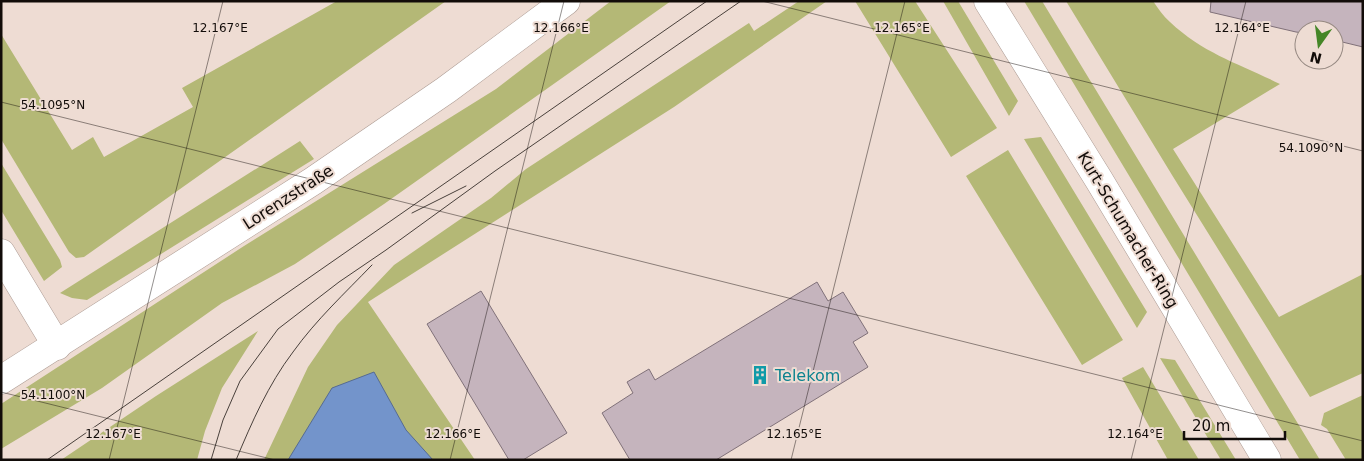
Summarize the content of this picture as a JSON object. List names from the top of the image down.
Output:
{
  "streets": {
    "street": ["Lorenzstraße", "Kurt-Schumacher-Ring"]
  },
  "places": {
    "building": ["Telekom"]
  },
  "scale_bar": "20 m",
  "north": "bottom",
  "coordinates": [
    "12.167°E",
    "12.166°E",
    "12.165°E",
    "12.164°E",
    "54.1095°N",
    "54.1090°N",
    "54.1100°N"
  ]
}
